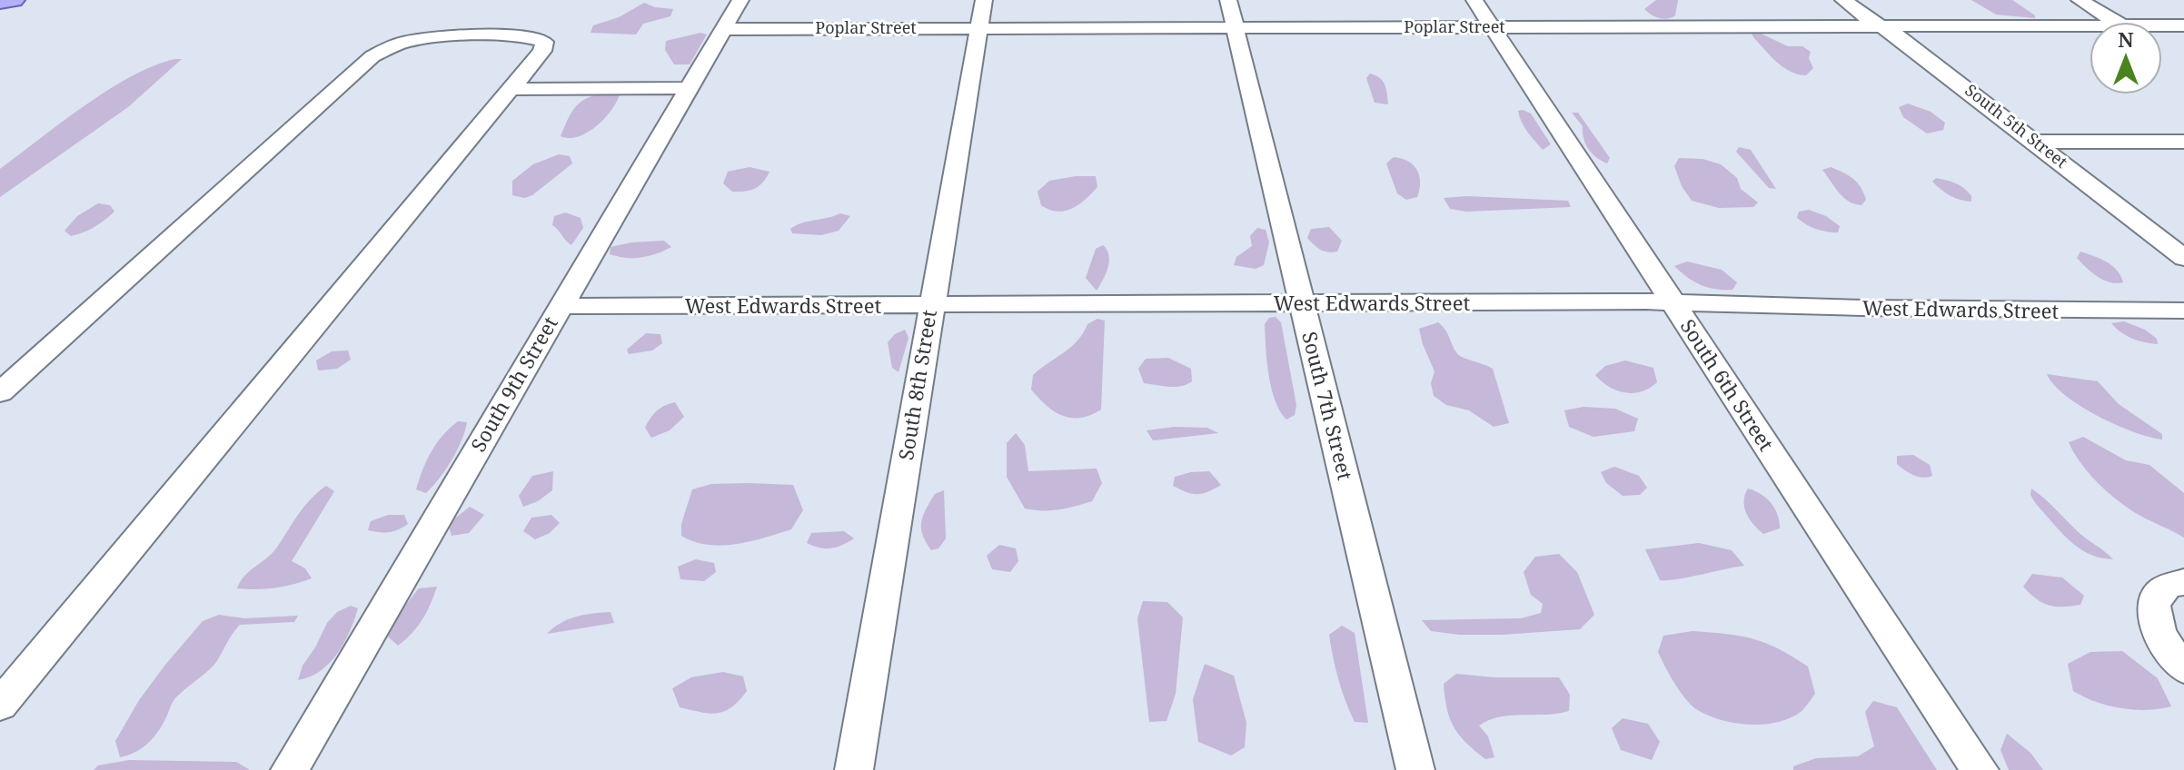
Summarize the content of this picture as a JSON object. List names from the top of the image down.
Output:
{
  "streets": {
    "street": [
      "Poplar Street",
      "South 5th Street",
      "West Edwards Street",
      "South 9th Street",
      "South 8th Street",
      "South 6th Street",
      "South 7th Street"
    ]
  },
  "crossings": [
    ["Poplar Street", "South 5th Street"],
    ["Poplar Street", "South 9th Street"],
    ["Poplar Street", "South 8th Street"],
    ["Poplar Street", "South 6th Street"],
    ["Poplar Street", "South 7th Street"],
    ["West Edwards Street", "South 9th Street"],
    ["West Edwards Street", "South 8th Street"],
    ["West Edwards Street", "South 6th Street"],
    ["West Edwards Street", "South 7th Street"]
  ],
  "north": "top"
}
